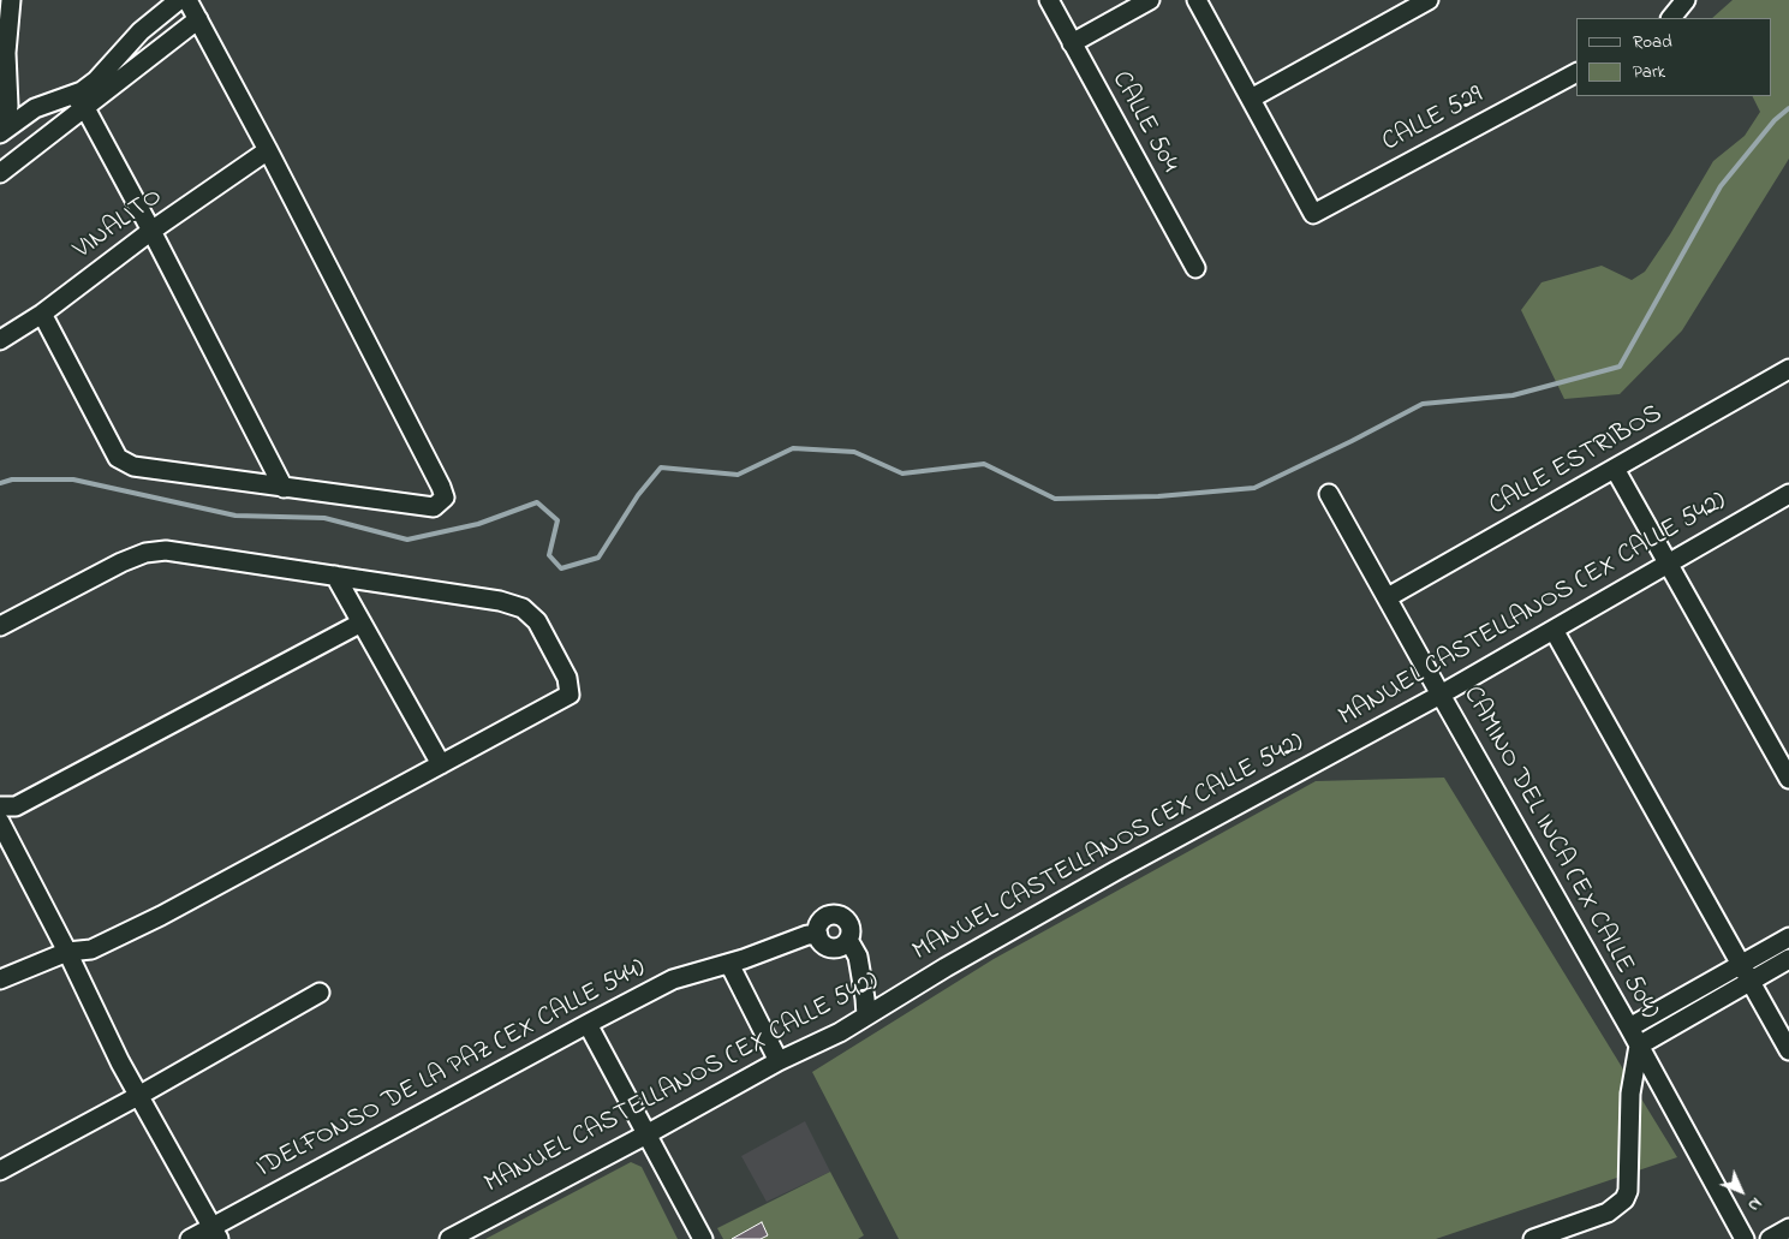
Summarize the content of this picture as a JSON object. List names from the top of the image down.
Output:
{
  "streets": {
    "street": [
      "CALLE 529",
      "CALLE 504",
      "VINALITO",
      "CALLE ESTRIBOS",
      "MANUEL CASTELLANOS (EX CALLE 542)",
      "CAMINO DEL INCA (EX CALLE 504)",
      "IDELFONSO DE LA PAZ (EX CALLE 544)"
    ]
  },
  "crossings": [
    ["CALLE ESTRIBOS", "CAMINO DEL INCA (EX CALLE 504)"],
    ["MANUEL CASTELLANOS (EX CALLE 542)", "CAMINO DEL INCA (EX CALLE 504)"]
  ],
  "legend": ["Road", "Park"],
  "north": "bottom right"
}
